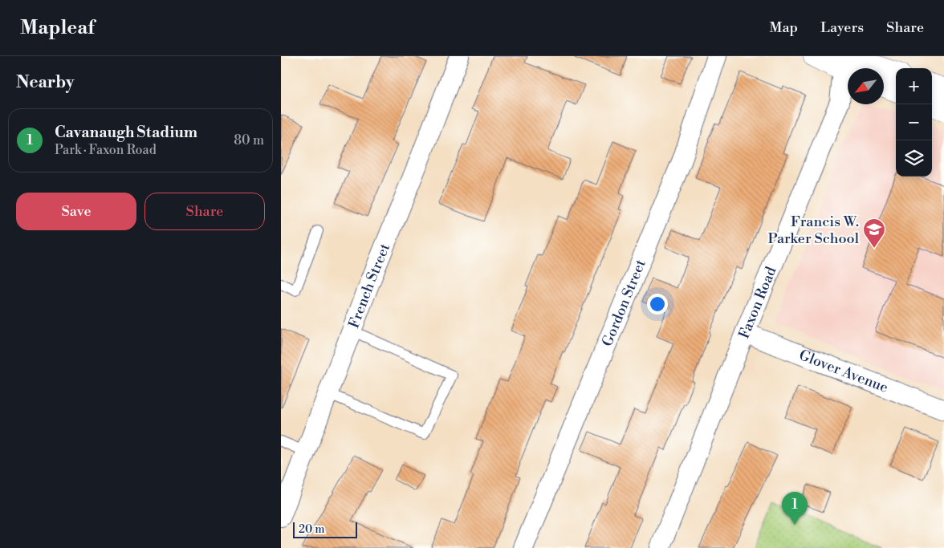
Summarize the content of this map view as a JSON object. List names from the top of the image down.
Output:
{
  "streets": {
    "street": [
      "French Street",
      "Gordon Street",
      "Faxon Road",
      "Glover Avenue"
    ]
  },
  "crossings": [
    ["Faxon Road", "Glover Avenue"]
  ],
  "places": {
    "school or university": ["Francis W. Parker School"]
  },
  "scale_bar": "20 m",
  "north": "bottom left",
  "page": {
    "header": "Mapleaf",
    "nav": ["Map", "Layers", "Share"],
    "heading": "Nearby",
    "map_buttons": ["+", "−"],
    "list": [
      {
        "mark": "1",
        "name": "Cavanaugh Stadium",
        "note": "Park · Faxon Road",
        "value": "80 m"
      }
    ],
    "buttons": ["Save", "Share"],
    "pins": "1",
    "scale": "20 m"
  }
}
